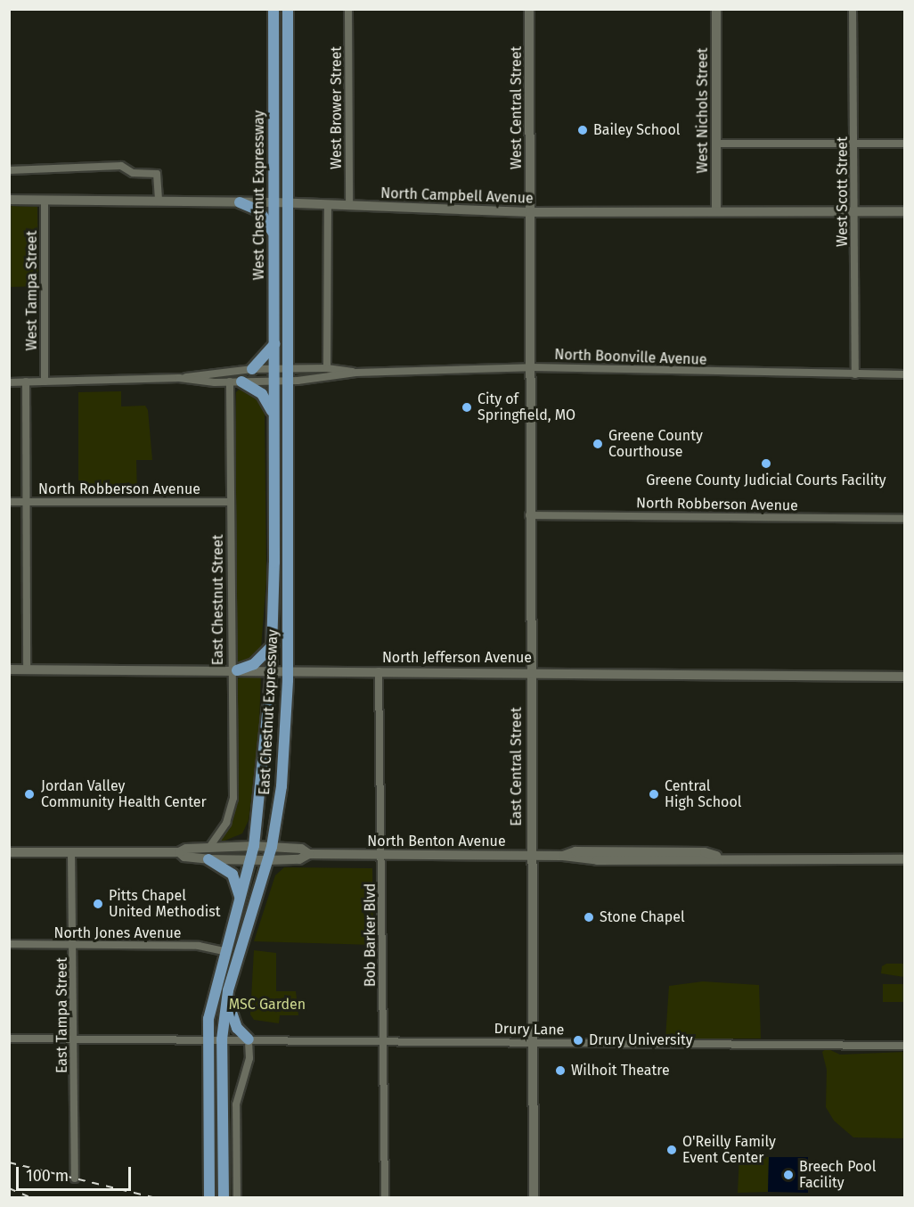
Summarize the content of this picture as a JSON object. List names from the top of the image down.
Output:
{
  "streets": {
    "main road": [
      "West Central Street",
      "West Nichols Street",
      "West Chestnut Expressway",
      "North Campbell Avenue",
      "North Jefferson Avenue",
      "East Chestnut Expressway",
      "East Central Street",
      "North Benton Avenue"
    ],
    "street": [
      "West Brower Street",
      "West Scott Street",
      "West Tampa Street",
      "North Boonville Avenue",
      "North Robberson Avenue",
      "East Chestnut Street",
      "North Jones Avenue",
      "Bob Barker Blvd",
      "East Tampa Street",
      "Drury Lane"
    ]
  },
  "crossings": [
    ["West Brower Street", "North Campbell Avenue"],
    ["West Central Street", "North Campbell Avenue"],
    ["West Central Street", "North Boonville Avenue"],
    ["West Central Street", "East Central Street"],
    ["West Nichols Street", "North Campbell Avenue"],
    ["West Scott Street", "North Campbell Avenue"],
    ["West Scott Street", "North Boonville Avenue"],
    ["West Chestnut Expressway", "North Campbell Avenue"],
    ["West Chestnut Expressway", "North Boonville Avenue"],
    ["West Chestnut Expressway", "East Chestnut Expressway"],
    ["North Campbell Avenue", "West Tampa Street"],
    ["West Tampa Street", "North Boonville Avenue"],
    ["North Boonville Avenue", "East Chestnut Street"],
    ["North Boonville Avenue", "East Chestnut Expressway"],
    ["North Boonville Avenue", "East Central Street"],
    ["North Robberson Avenue", "East Chestnut Street"],
    ["North Robberson Avenue", "East Central Street"],
    ["East Chestnut Street", "North Jefferson Avenue"],
    ["East Chestnut Street", "North Benton Avenue"],
    ["North Jefferson Avenue", "East Chestnut Expressway"],
    ["North Jefferson Avenue", "East Central Street"],
    ["North Jefferson Avenue", "Bob Barker Blvd"],
    ["East Chestnut Expressway", "North Benton Avenue"],
    ["East Chestnut Expressway", "North Jones Avenue"],
    ["East Chestnut Expressway", "Drury Lane"],
    ["East Central Street", "North Benton Avenue"],
    ["East Central Street", "Drury Lane"],
    ["North Benton Avenue", "Bob Barker Blvd"],
    ["North Benton Avenue", "East Tampa Street"],
    ["North Jones Avenue", "East Tampa Street"],
    ["Bob Barker Blvd", "Drury Lane"],
    ["East Tampa Street", "Drury Lane"]
  ],
  "parks": ["MSC Garden"],
  "places": [
    "Bailey School",
    "City of Springfield, MO",
    "Greene County Courthouse",
    "Greene County Judicial Courts Facility",
    "Jordan Valley Community Health Center",
    "Central High School",
    "Pitts Chapel United Methodist",
    "Stone Chapel",
    "Drury University",
    "Wilhoit Theatre",
    "O'Reilly Family Event Center",
    "Breech Pool Facility"
  ],
  "scale_bar": "100 m"
}
